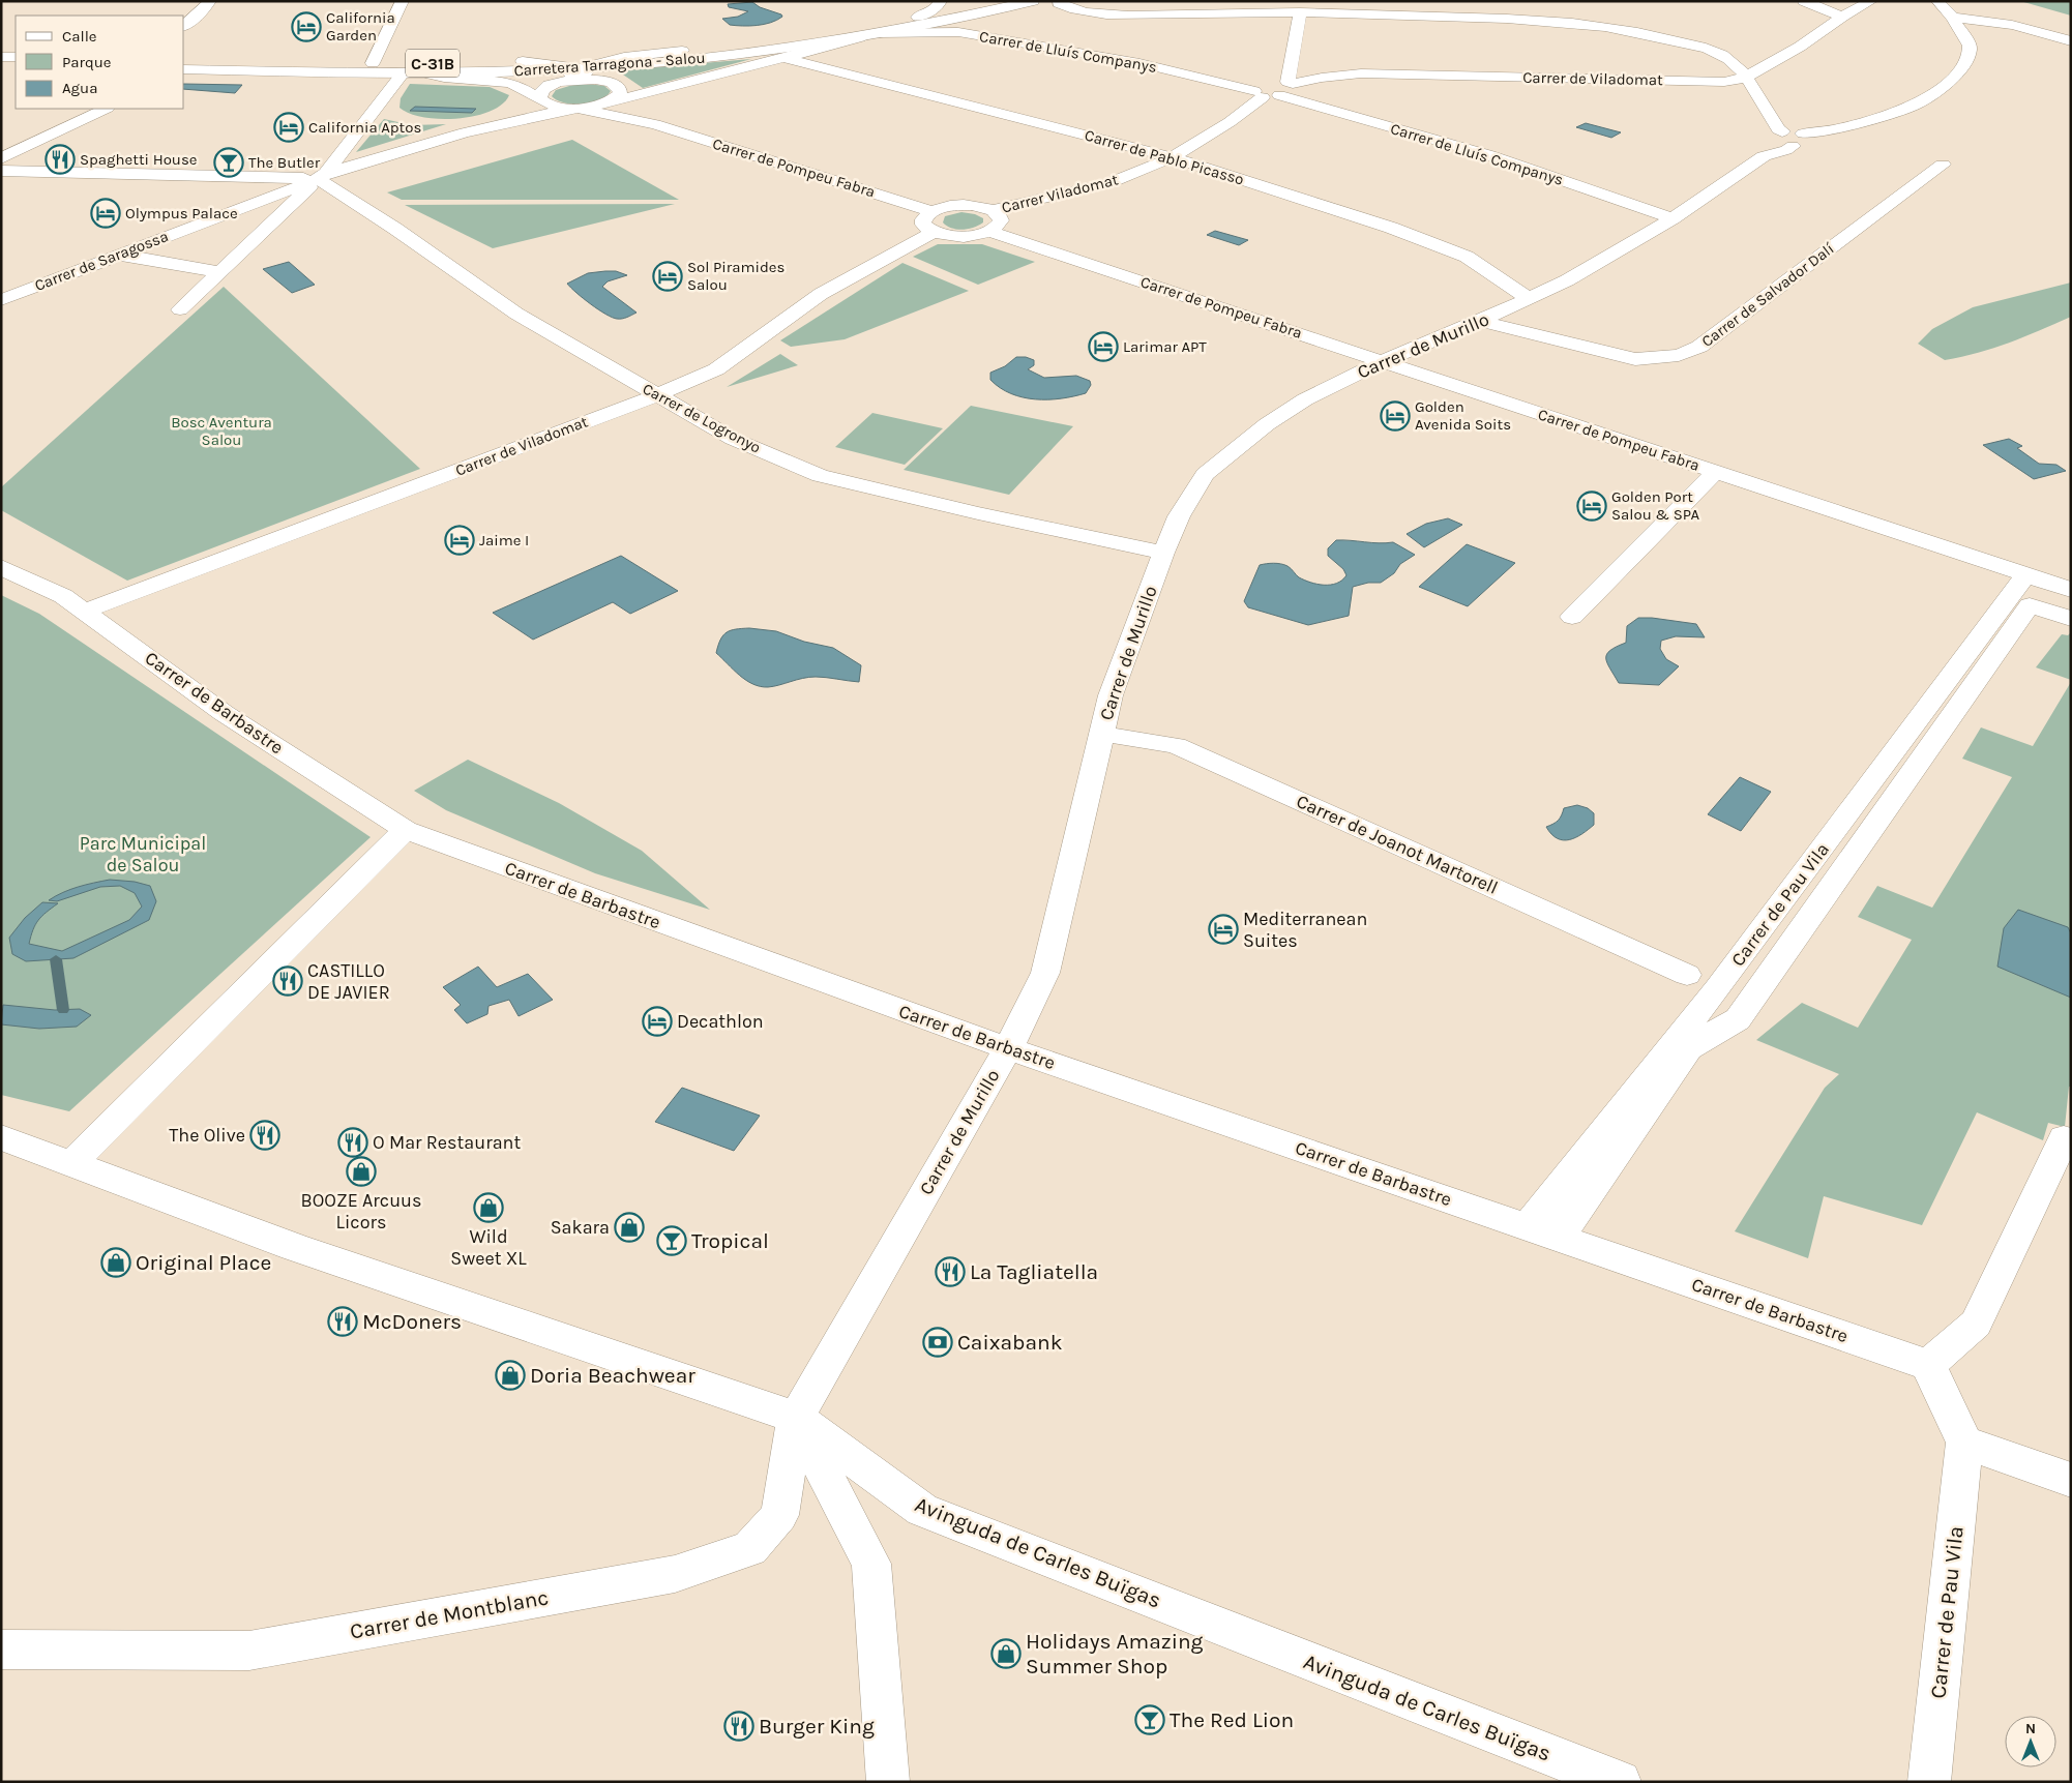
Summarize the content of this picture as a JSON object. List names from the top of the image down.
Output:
{
  "streets": {
    "street": [
      "Carrer de Lluís Companys",
      "C-31B",
      "Carretera Tarragona - Salou",
      "Carrer de Viladomat",
      "Carrer de Pablo Picasso",
      "Carrer de Pompeu Fabra",
      "Carrer Viladomat",
      "Carrer de Saragossa",
      "Carrer de Salvador Dalí",
      "Carrer de Murillo",
      "Carrer de Logronyo",
      "Carrer de Barbastre",
      "Carrer de Joanot Martorell",
      "Carrer de Pau Vila",
      "Avinguda de Carles Buïgas",
      "Carrer de Montblanc"
    ]
  },
  "crossings": [
    ["Carrer de Lluís Companys", "Carretera Tarragona - Salou"],
    ["Carrer de Lluís Companys", "Carrer de Viladomat"],
    ["Carrer de Lluís Companys", "Carrer Viladomat"],
    ["Carrer de Lluís Companys", "Carrer de Murillo"],
    ["Carretera Tarragona - Salou", "Carrer de Pompeu Fabra"],
    ["Carretera Tarragona - Salou", "Carrer de Saragossa"],
    ["Carrer de Viladomat", "Carrer Viladomat"],
    ["Carrer de Viladomat", "Carrer de Logronyo"],
    ["Carrer de Viladomat", "Carrer de Barbastre"],
    ["Carrer de Pablo Picasso", "Carrer Viladomat"],
    ["Carrer de Pablo Picasso", "Carrer de Murillo"],
    ["Carrer de Pompeu Fabra", "Carrer de Saragossa"],
    ["Carrer de Pompeu Fabra", "Carrer de Murillo"],
    ["Carrer de Pompeu Fabra", "Carrer de Pau Vila"],
    ["Carrer de Saragossa", "Carrer de Logronyo"],
    ["Carrer de Salvador Dalí", "Carrer de Murillo"],
    ["Carrer de Murillo", "Carrer de Logronyo"],
    ["Carrer de Murillo", "Carrer de Barbastre"],
    ["Carrer de Murillo", "Carrer de Joanot Martorell"],
    ["Carrer de Murillo", "Avinguda de Carles Buïgas"],
    ["Carrer de Murillo", "Carrer de Montblanc"],
    ["Carrer de Barbastre", "Carrer de Pau Vila"],
    ["Avinguda de Carles Buïgas", "Carrer de Montblanc"]
  ],
  "parks": ["Bosc Aventura Salou", "Parc Municipal de Salou"],
  "places": {
    "hotel": [
      "California Garden",
      "California Aptos",
      "Olympus Palace",
      "Sol Piramides Salou",
      "Larimar APT",
      "Golden Avenida Soits",
      "Golden Port Salou & SPA",
      "Jaime I",
      "Mediterranean Suites",
      "Decathlon"
    ],
    "restaurant": [
      "Spaghetti House",
      "CASTILLO DE JAVIER",
      "The Olive",
      "O Mar Restaurant",
      "La Tagliatella",
      "McDoners",
      "Burger King"
    ],
    "bar": ["The Butler", "Tropical", "The Red Lion"],
    "shop": [
      "BOOZE Arcuus Licors",
      "Wild Sweet XL",
      "Sakara",
      "Original Place",
      "Doria Beachwear",
      "Holidays Amazing Summer Shop"
    ],
    "bank": ["Caixabank"]
  },
  "legend": ["Calle", "Parque", "Agua"],
  "north": "top"
}
